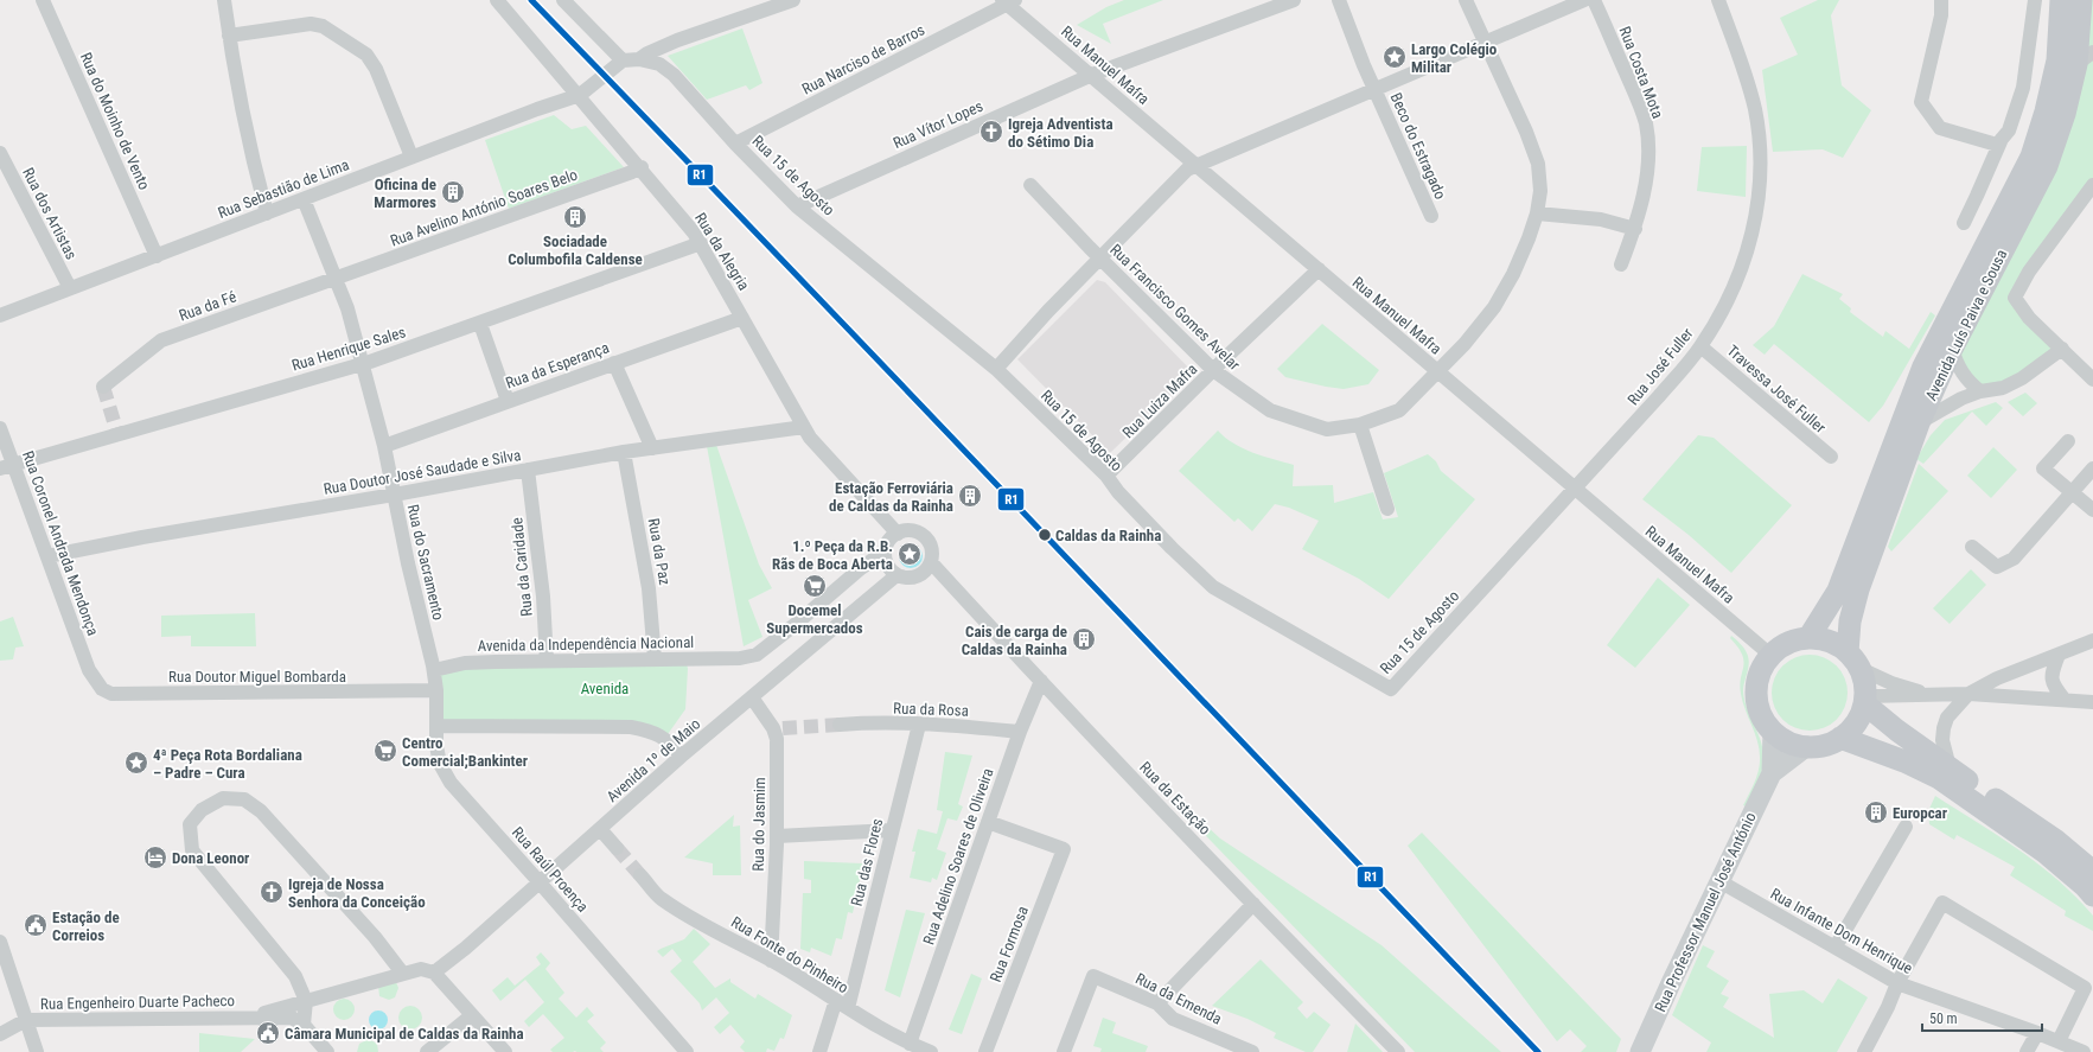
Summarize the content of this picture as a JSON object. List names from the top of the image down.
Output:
{
  "streets": {
    "main road": ["Avenida Luís Paiva e Sousa", "Rua Professor Manuel José António"],
    "street": [
      "Rua Narciso de Barros",
      "Rua Manuel Mafra",
      "Rua Costa Mota",
      "Rua do Moinho de Vento",
      "Rua Vítor Lopes",
      "Beco do Estragado",
      "Rua 15 de Agosto",
      "Rua Sebastião de Lima",
      "Rua Avelino António Soares Belo",
      "Rua dos Artistas",
      "Rua da Alegria",
      "Rua da Fé",
      "Rua Francisco Gomes Avelar",
      "Rua Henrique Sales",
      "Rua da Esperança",
      "Rua José Fuller",
      "Travessa José Fuller",
      "Rua Luiza Mafra",
      "Rua Doutor José Saudade e Silva",
      "Rua Coronel Andrada Mendonça",
      "Rua da Paz",
      "Rua do Sacramento",
      "Rua da Caridade",
      "Avenida da Independência Nacional",
      "Rua Doutor Miguel Bombarda",
      "Rua da Rosa",
      "Avenida 1º de Maio",
      "Rua da Estação",
      "Rua do Jasmim",
      "Rua Adelino Soares de Oliveira",
      "Rua das Flores",
      "Rua Raúl Proença",
      "Rua Infante Dom Henrique",
      "Rua Formosa",
      "Rua Fonte do Pinheiro",
      "Rua da Emenda",
      "Rua Engenheiro Duarte Pacheco"
    ]
  },
  "crossings": [
    ["Rua Narciso de Barros", "Rua Manuel Mafra"],
    ["Rua Narciso de Barros", "Rua 15 de Agosto"],
    ["Rua Manuel Mafra", "Rua Vítor Lopes"],
    ["Rua Manuel Mafra", "Rua 15 de Agosto"],
    ["Rua Manuel Mafra", "Rua Francisco Gomes Avelar"],
    ["Rua Manuel Mafra", "Avenida Luís Paiva e Sousa"],
    ["Rua Manuel Mafra", "Rua José Fuller"],
    ["Rua Manuel Mafra", "Rua Luiza Mafra"],
    ["Rua Manuel Mafra", "Rua Professor Manuel José António"],
    ["Rua do Moinho de Vento", "Rua Sebastião de Lima"],
    ["Rua Vítor Lopes", "Rua 15 de Agosto"],
    ["Rua 15 de Agosto", "Rua José Fuller"],
    ["Rua 15 de Agosto", "Rua Luiza Mafra"],
    ["Rua Sebastião de Lima", "Rua dos Artistas"],
    ["Rua Sebastião de Lima", "Rua da Alegria"],
    ["Rua Sebastião de Lima", "Rua do Sacramento"],
    ["Rua Avelino António Soares Belo", "Rua da Alegria"],
    ["Rua Avelino António Soares Belo", "Rua da Fé"],
    ["Rua Avelino António Soares Belo", "Rua do Sacramento"],
    ["Rua da Alegria", "Rua Henrique Sales"],
    ["Rua da Alegria", "Rua da Esperança"],
    ["Rua da Alegria", "Rua Doutor José Saudade e Silva"],
    ["Rua da Alegria", "Avenida da Independência Nacional"],
    ["Rua da Alegria", "Avenida 1º de Maio"],
    ["Rua da Alegria", "Rua da Estação"],
    ["Rua da Fé", "Rua do Sacramento"],
    ["Rua Francisco Gomes Avelar", "Rua Luiza Mafra"],
    ["Avenida Luís Paiva e Sousa", "Rua Professor Manuel José António"],
    ["Rua Henrique Sales", "Rua Coronel Andrada Mendonça"],
    ["Rua Henrique Sales", "Rua do Sacramento"],
    ["Rua da Esperança", "Rua do Sacramento"],
    ["Rua José Fuller", "Travessa José Fuller"],
    ["Rua Doutor José Saudade e Silva", "Rua Coronel Andrada Mendonça"],
    ["Rua Doutor José Saudade e Silva", "Rua da Paz"],
    ["Rua Doutor José Saudade e Silva", "Rua do Sacramento"],
    ["Rua Doutor José Saudade e Silva", "Rua da Caridade"],
    ["Rua Coronel Andrada Mendonça", "Rua Doutor Miguel Bombarda"],
    ["Rua da Paz", "Avenida da Independência Nacional"],
    ["Rua do Sacramento", "Avenida da Independência Nacional"],
    ["Rua do Sacramento", "Rua Doutor Miguel Bombarda"],
    ["Rua do Sacramento", "Rua Raúl Proença"],
    ["Rua da Caridade", "Avenida da Independência Nacional"],
    ["Avenida da Independência Nacional", "Avenida 1º de Maio"],
    ["Avenida da Independência Nacional", "Rua da Estação"],
    ["Rua Doutor Miguel Bombarda", "Rua Raúl Proença"],
    ["Rua da Rosa", "Rua Adelino Soares de Oliveira"],
    ["Rua da Rosa", "Rua das Flores"],
    ["Avenida 1º de Maio", "Rua da Estação"],
    ["Avenida 1º de Maio", "Rua do Jasmim"],
    ["Avenida 1º de Maio", "Rua Raúl Proença"],
    ["Rua da Estação", "Rua Adelino Soares de Oliveira"],
    ["Rua do Jasmim", "Rua Fonte do Pinheiro"],
    ["Rua Adelino Soares de Oliveira", "Rua Formosa"],
    ["Rua Adelino Soares de Oliveira", "Rua Fonte do Pinheiro"],
    ["Rua das Flores", "Rua Fonte do Pinheiro"],
    ["Rua Professor Manuel José António", "Rua Infante Dom Henrique"]
  ],
  "parks": ["Avenida"],
  "places": {
    "place": ["Largo Colégio Militar", "1.º Peça da R.B. Rãs de Boca Aberta", "4ª Peça Rota Bordaliana – Padre – Cura"],
    "church": ["Igreja Adventista do Sétimo Dia", "Igreja de Nossa Senhora da Conceição"],
    "building": [
      "Oficina de Marmores",
      "Sociadade Columbofila Caldense",
      "Estação Ferroviária de Caldas da Rainha",
      "Cais de carga de Caldas da Rainha",
      "Europcar"
    ],
    "other": ["Caldas da Rainha"],
    "supermarket": ["Docemel Supermercados", "Centro Comercial;Bankinter"],
    "hotel": ["Dona Leonor"],
    "public building": ["Estação de Correios", "Câmara Municipal de Caldas da Rainha"]
  },
  "lines": ["transit line R1"],
  "scale_bar": "50 m"
}
